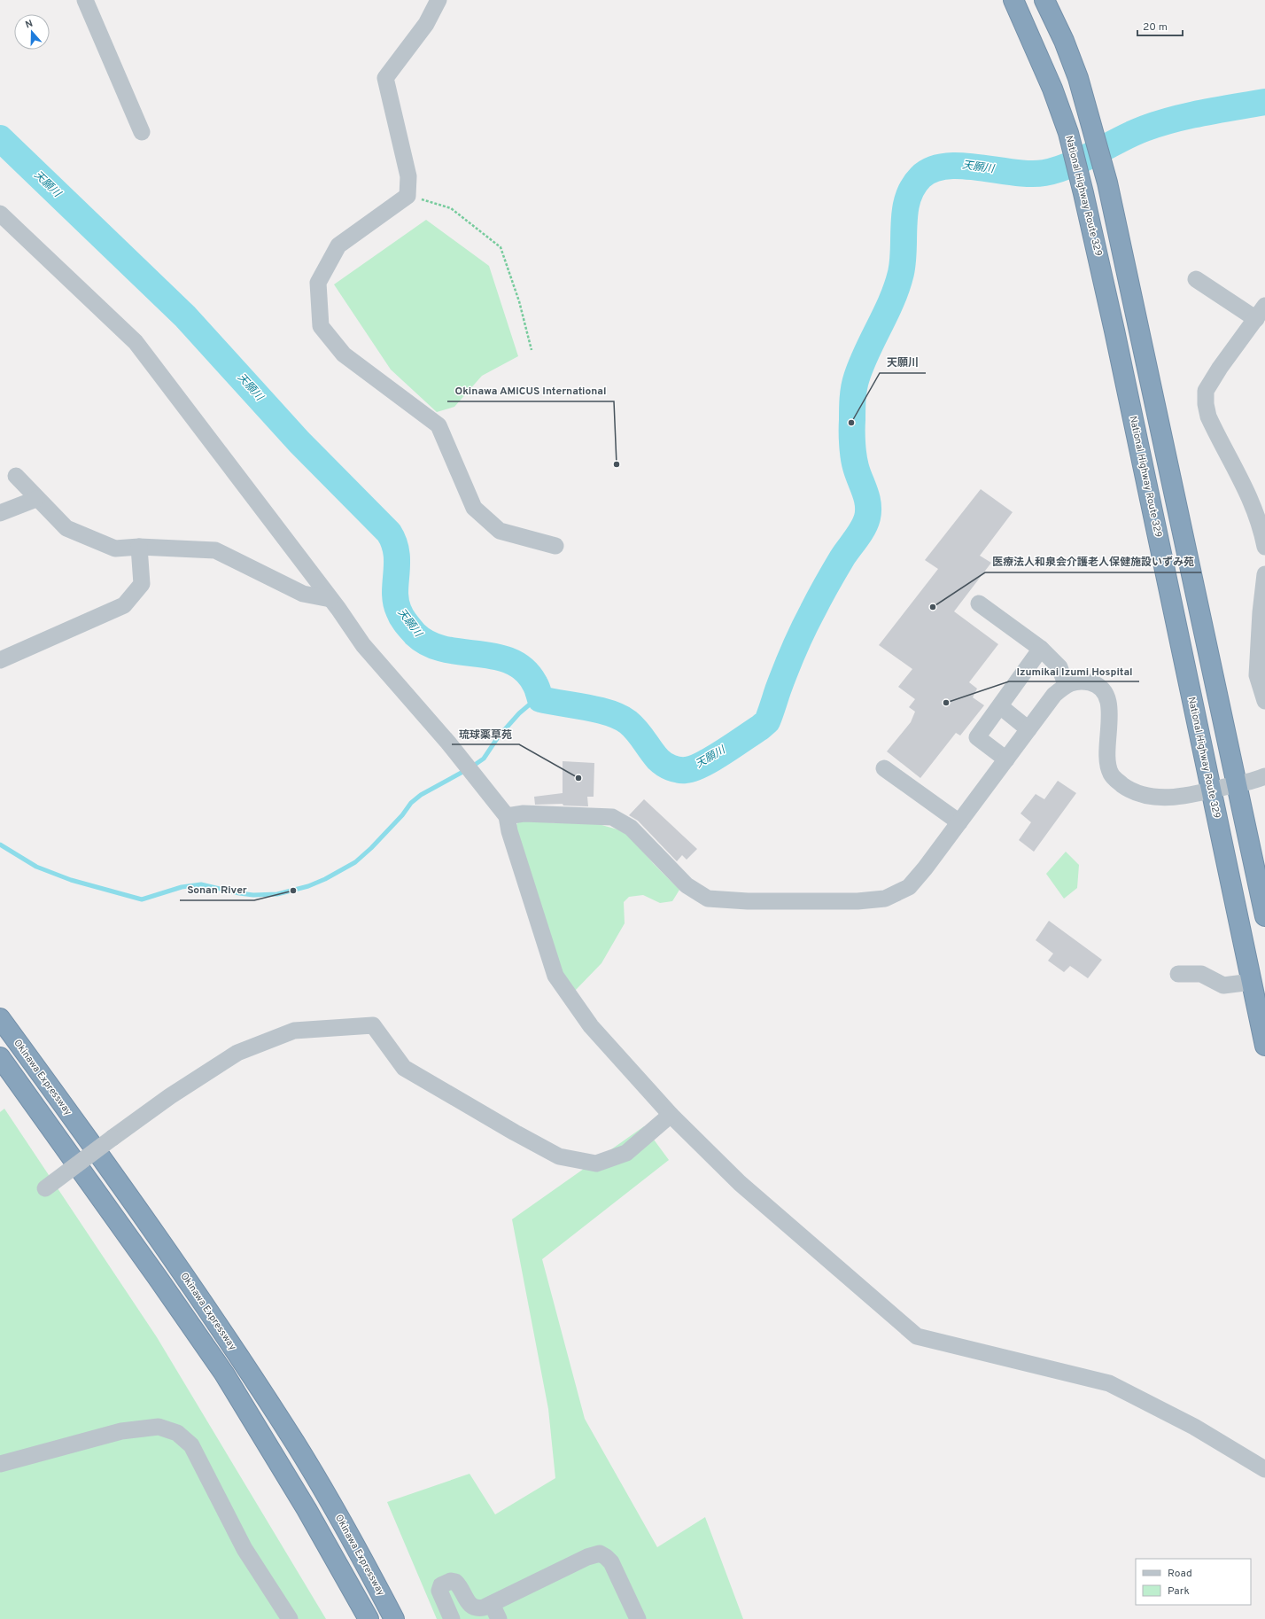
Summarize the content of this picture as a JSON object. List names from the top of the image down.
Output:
{
  "streets": {
    "highway": ["National Highway Route 329", "Okinawa Expressway"]
  },
  "water": ["天願川"],
  "places": [
    "天願川",
    "Okinawa AMICUS International",
    "医療法人和泉会介護老人保健施設いずみ苑",
    "Izumikai Izumi Hospital",
    "琉球薬草苑",
    "Sonan River"
  ],
  "legend": ["Road", "Park"],
  "scale_bar": "20 m",
  "north": "top"
}
